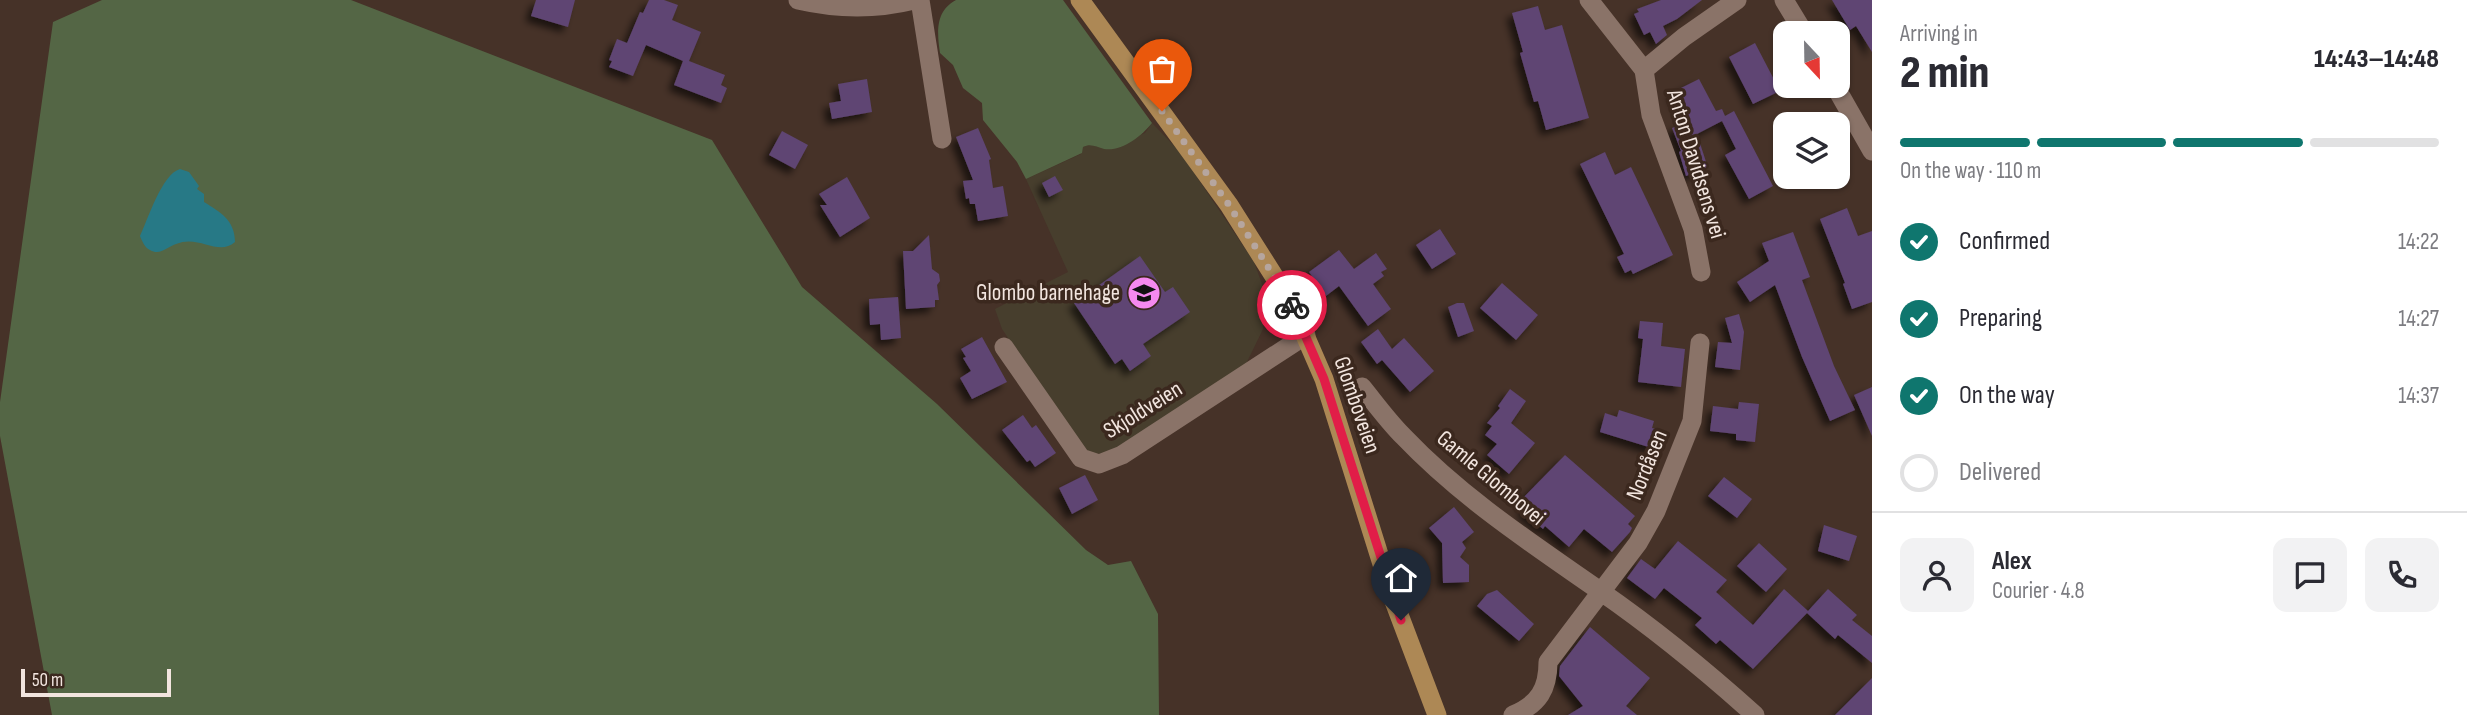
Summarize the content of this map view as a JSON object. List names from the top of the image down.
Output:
{
  "streets": {
    "main road": ["Glomboveien"],
    "street": [
      "Anton Davidsens vei",
      "Skjoldveien",
      "Nordåsen",
      "Gamle Glombovei"
    ]
  },
  "crossings": [
    ["Glomboveien", "Skjoldveien"],
    ["Nordåsen", "Gamle Glombovei"]
  ],
  "places": {
    "school or university": ["Glombo barnehage"]
  },
  "scale_bar": "50 m",
  "north": "bottom",
  "page": {
    "heading": ["2 min", "Arriving in", "14:43–14:48"],
    "panel": ["Alex", "Courier · 4.8"],
    "bar": "On the way · 110 m",
    "list": [
      ["Confirmed", "14:22"],
      ["Preparing", "14:27"],
      ["On the way", "14:37"],
      "Delivered"
    ],
    "scale": "50 m"
  }
}
